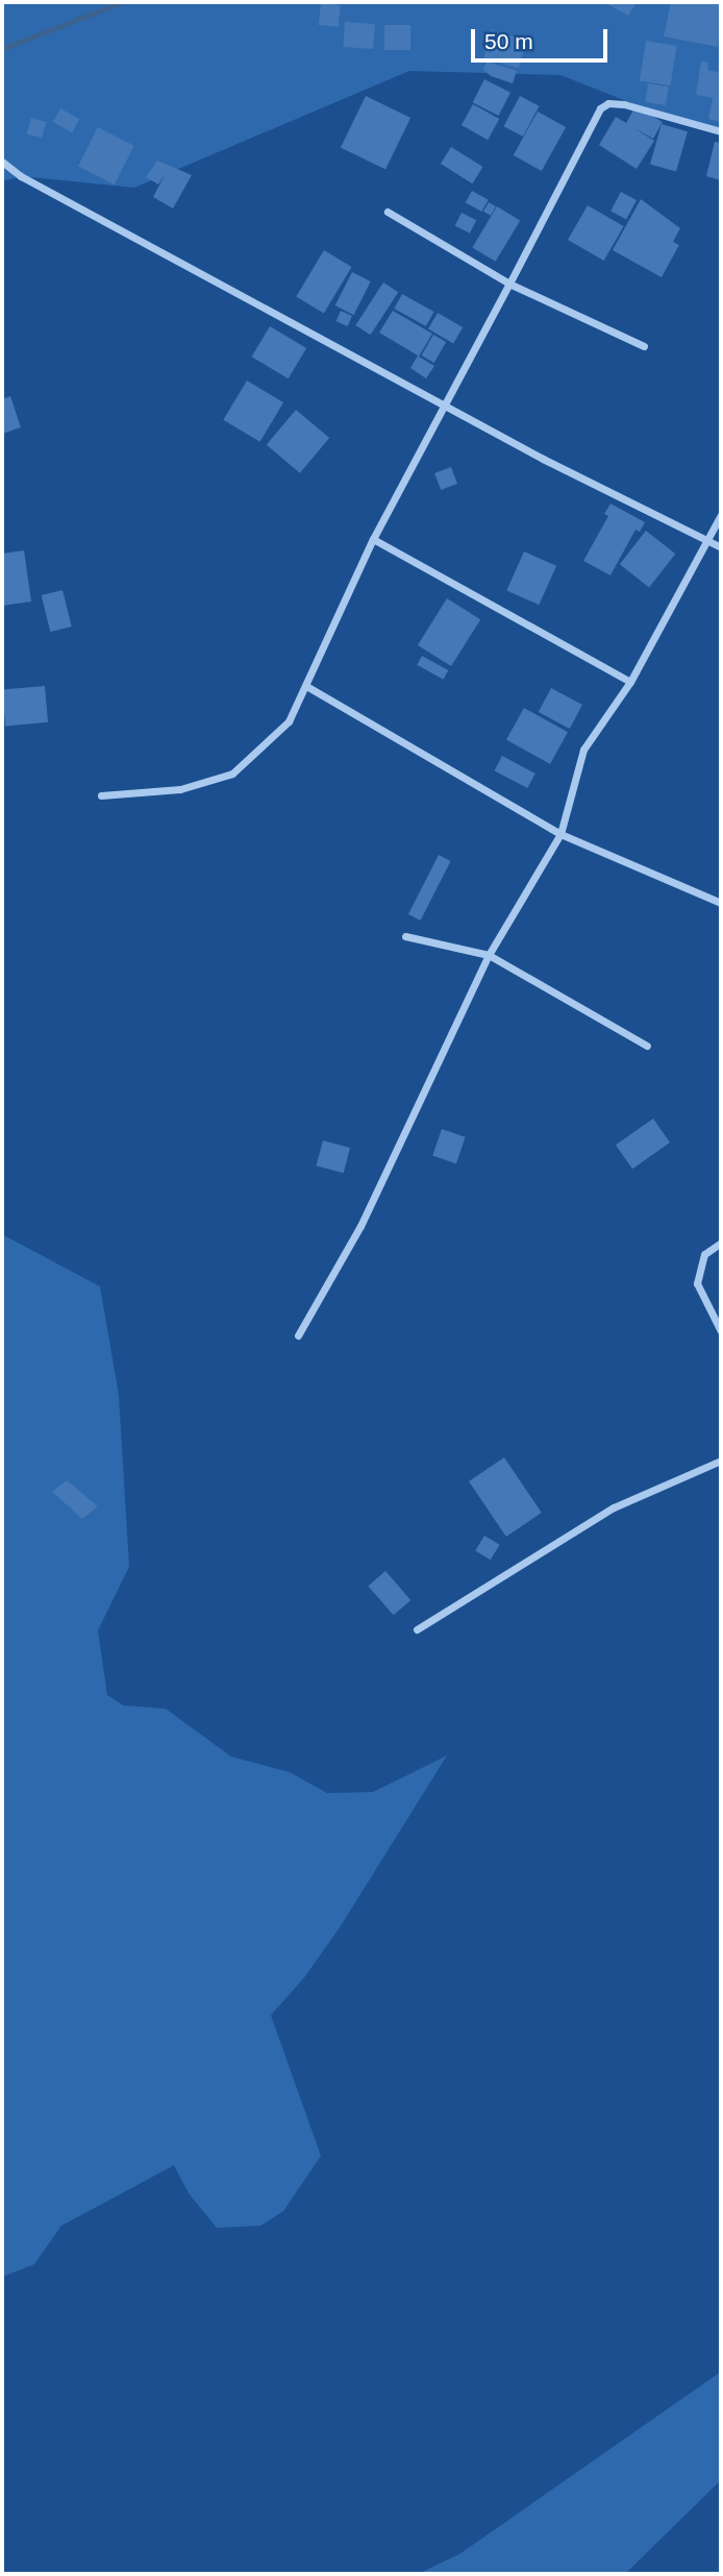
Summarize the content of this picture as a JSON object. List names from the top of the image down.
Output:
{
  "scale_bar": "50 m"
}
